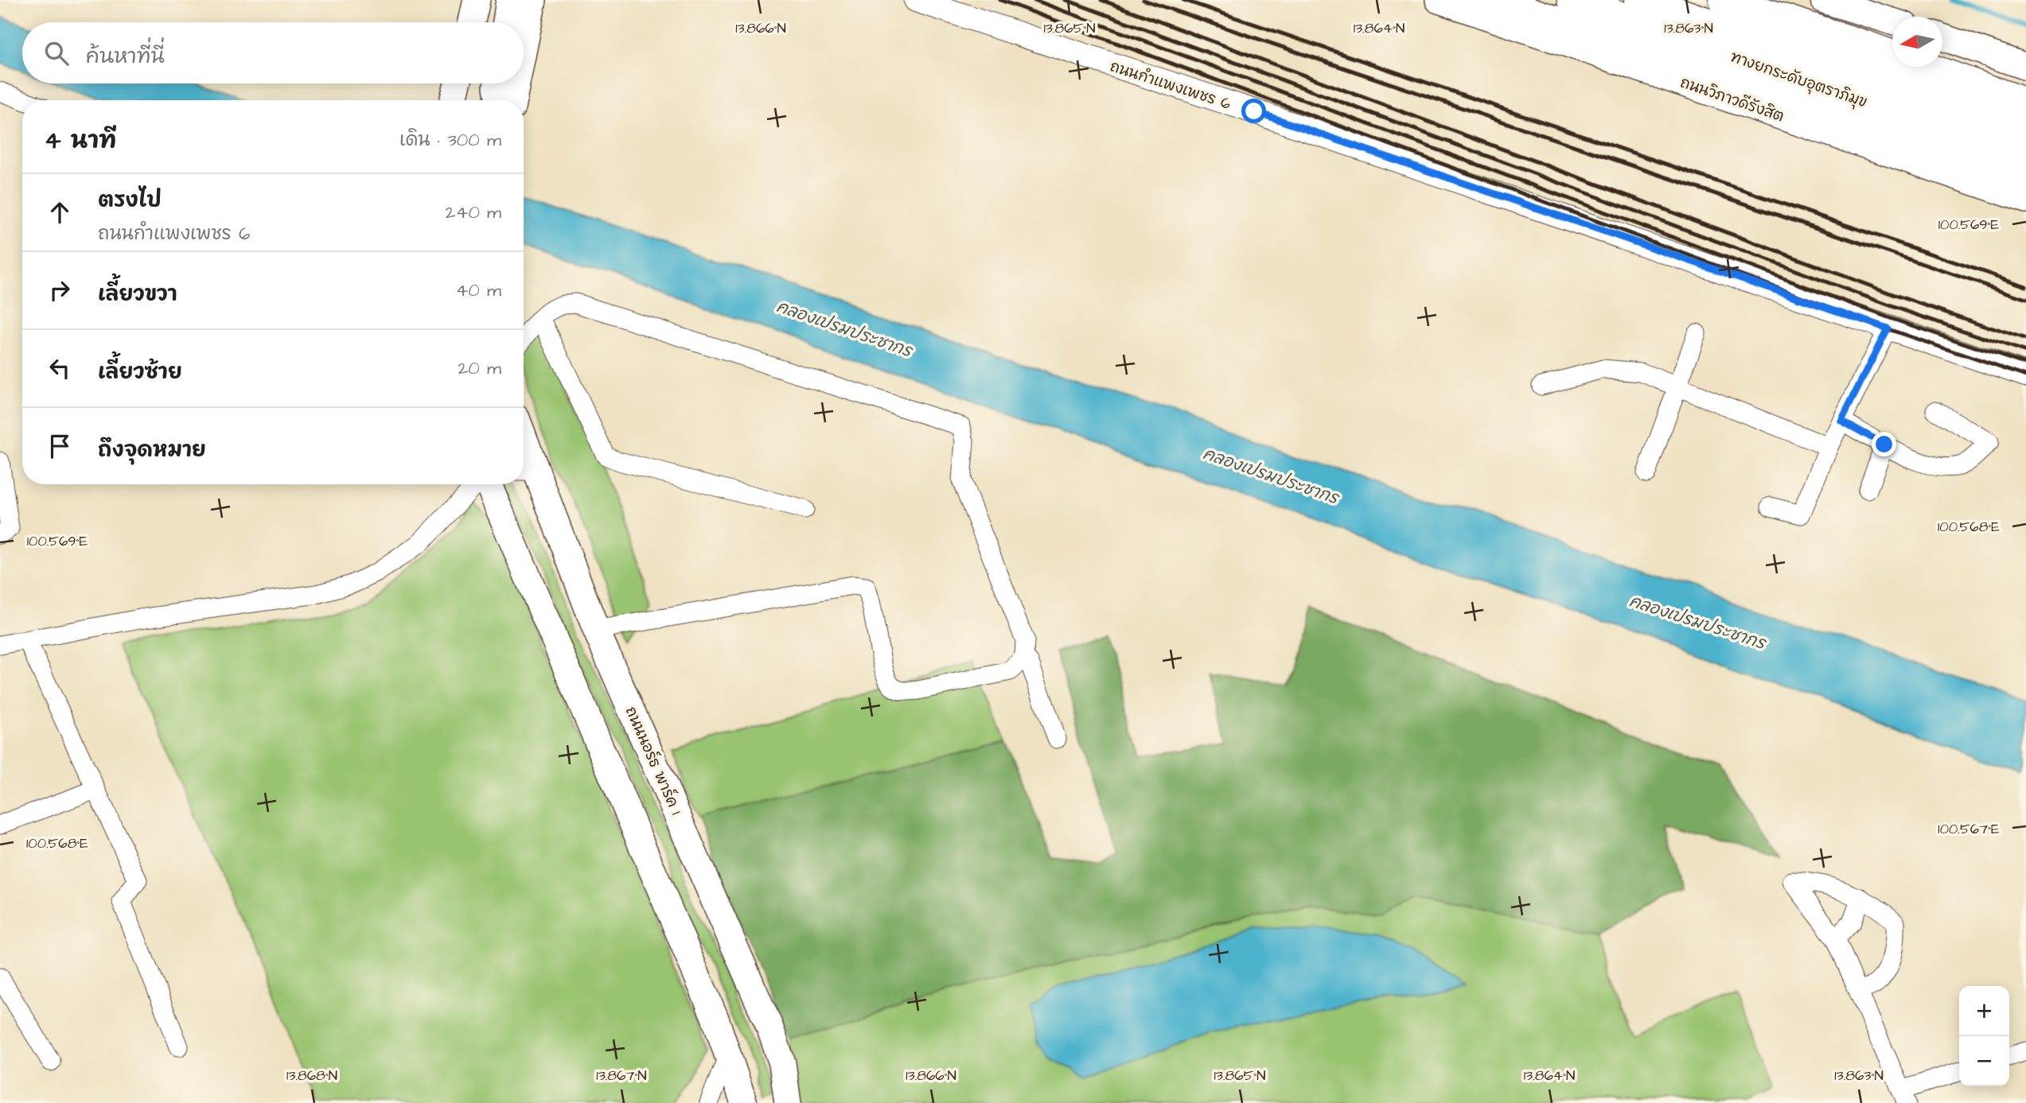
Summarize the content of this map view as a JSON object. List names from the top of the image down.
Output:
{
  "streets": {
    "highway": ["ทางยกระดับอุตราภิมุข", "ถนนวิภาวดีรังสิต"],
    "main road": ["ถนนนอร์ธ พาร์ค 1"],
    "street": ["ถนนกำแพงเพชร 6"]
  },
  "water": ["คลองเปรมประชากร"],
  "north": "left",
  "page": {
    "search": "ค้นหาที่นี่",
    "heading": ["4 นาที", "เดิน · 300 m"],
    "list": [
      ["ตรงไป", "ถนนกำแพงเพชร 6", "240 m"],
      ["เลี้ยวขวา", "40 m"],
      ["เลี้ยวซ้าย", "20 m"],
      "ถึงจุดหมาย"
    ],
    "map_buttons": ["+", "−"]
  },
  "coordinates": [
    "13.866°N",
    "13.865°N",
    "13.864°N",
    "13.863°N",
    "100.569°E",
    "100.568°E",
    "100.567°E",
    "13.868°N",
    "13.867°N"
  ]
}
